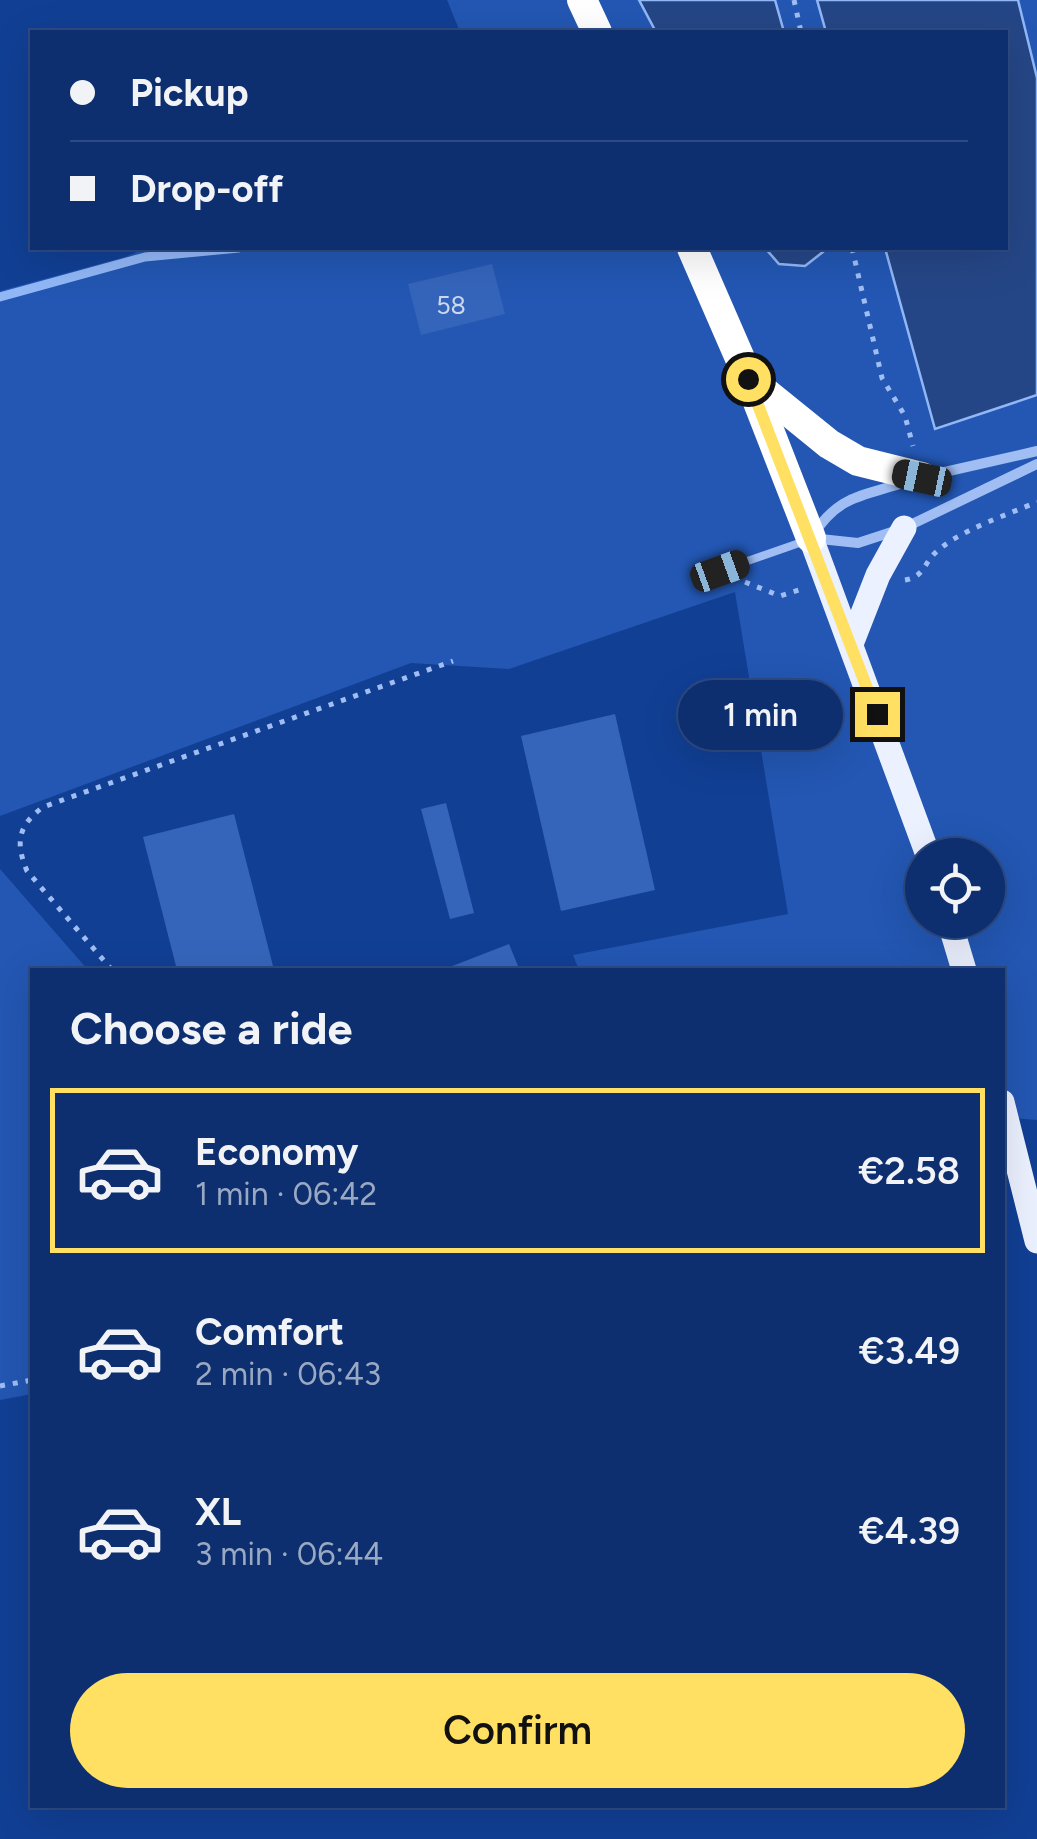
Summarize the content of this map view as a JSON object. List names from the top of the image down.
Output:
{
  "house_numbers": ["58"],
  "page": {
    "banner": ["Pickup", "Drop-off"],
    "bubble": "1 min",
    "heading": "Choose a ride",
    "list": [
      {
        "name": "Economy",
        "note": "1 min · 06:42",
        "value": "€2.58"
      },
      {
        "name": "Comfort",
        "note": "2 min · 06:43",
        "value": "€3.49"
      },
      {
        "name": "XL",
        "note": "3 min · 06:44",
        "value": "€4.39"
      }
    ],
    "buttons": "Confirm"
  }
}
